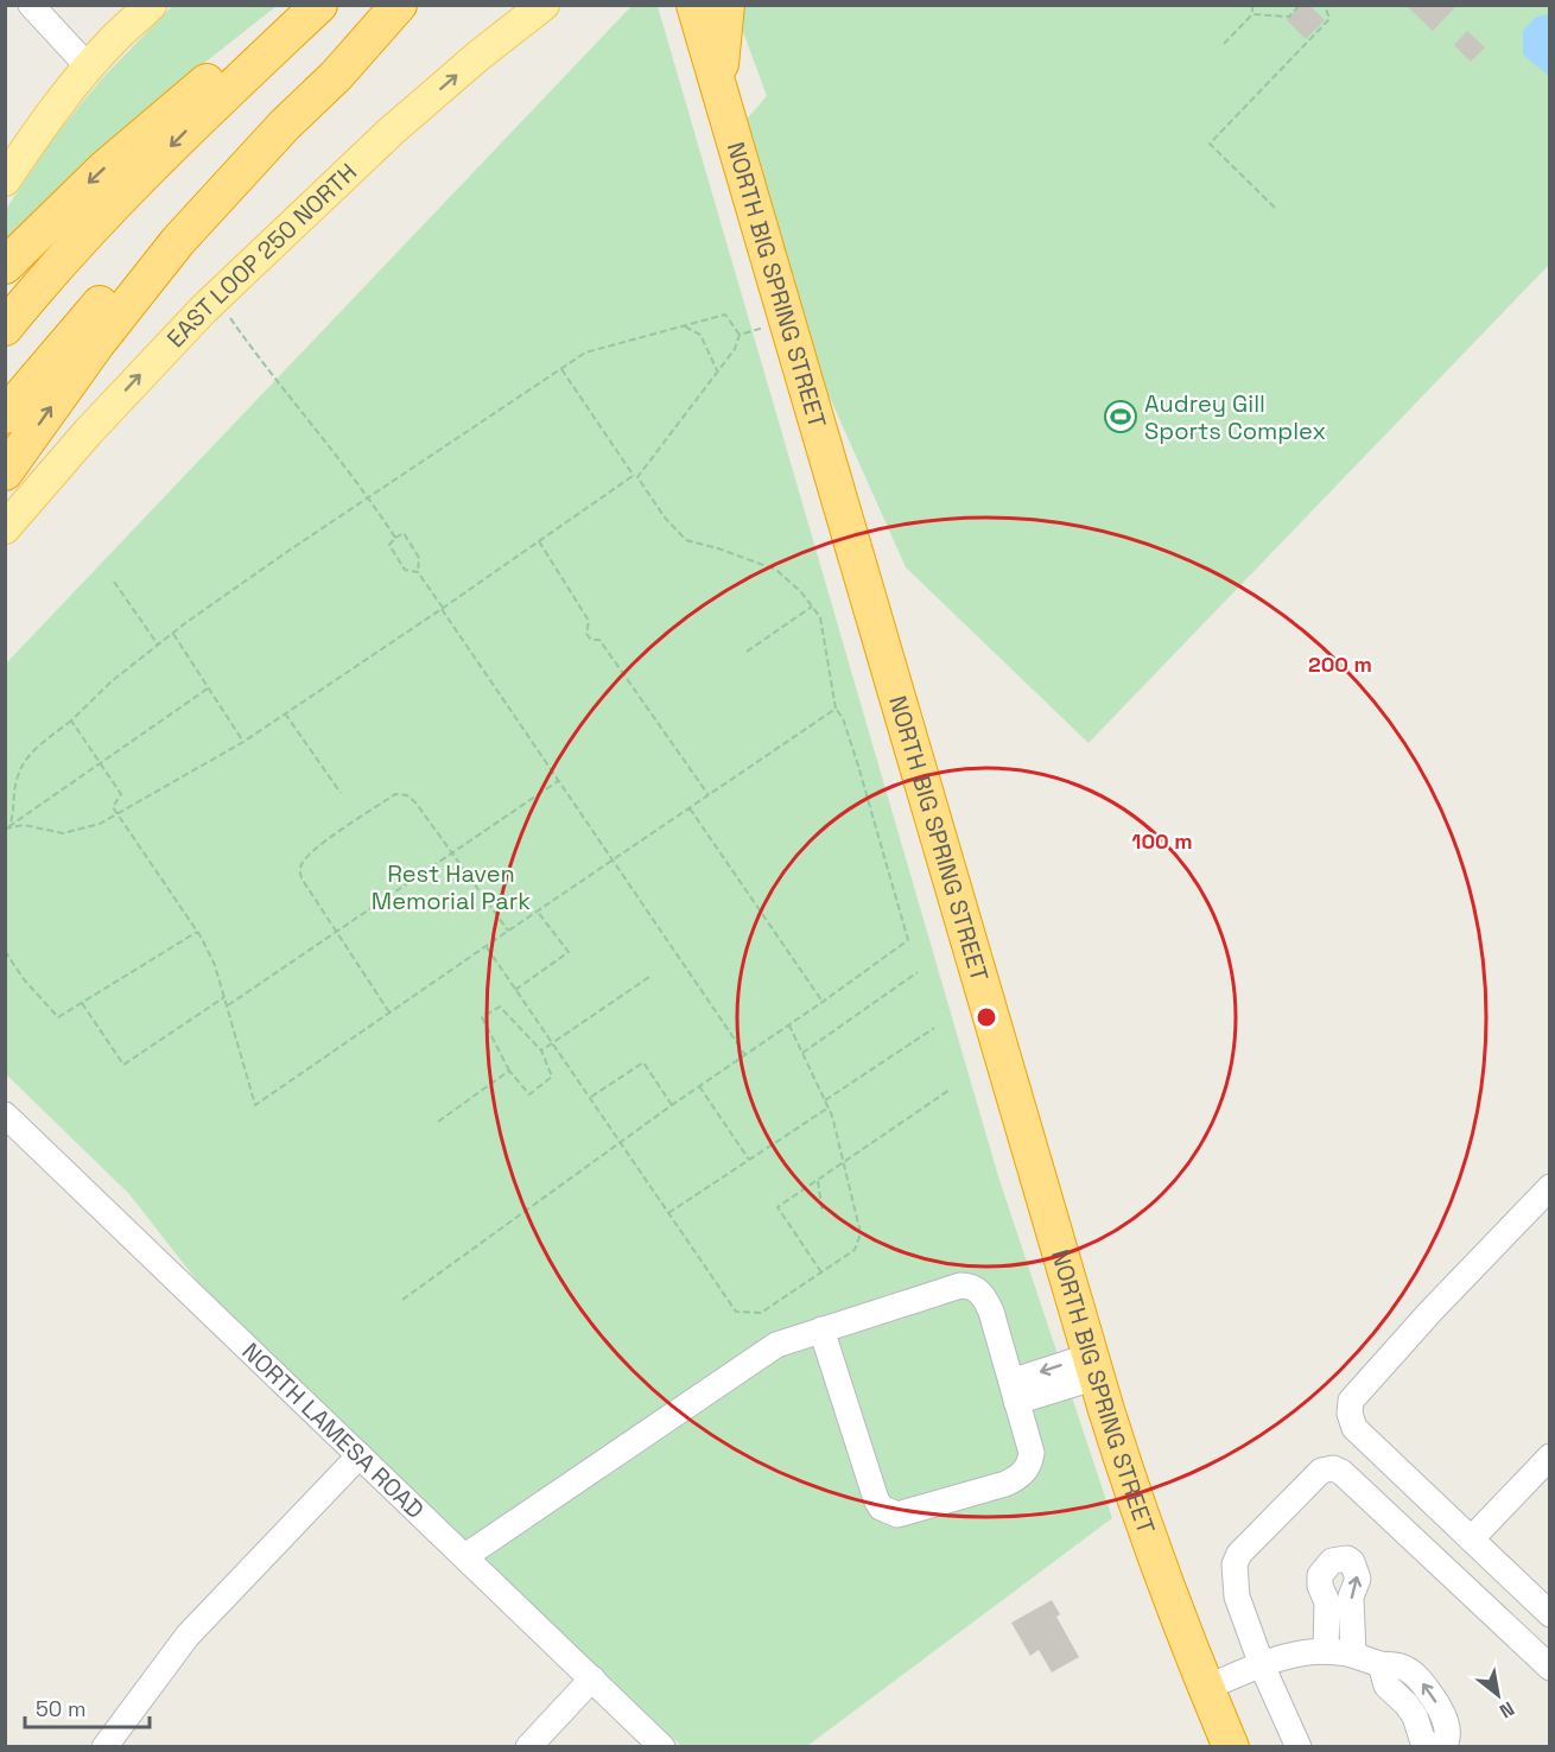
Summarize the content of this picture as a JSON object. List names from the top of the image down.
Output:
{
  "streets": {
    "highway": ["NORTH BIG SPRING STREET"],
    "main road": ["EAST LOOP 250 NORTH"],
    "street": ["NORTH LAMESA ROAD"]
  },
  "one_way": ["EAST LOOP 250 NORTH"],
  "parks": ["Rest Haven Memorial Park"],
  "places": {
    "sports": ["Audrey Gill Sports Complex"]
  },
  "scale_bar": "50 m",
  "north": "bottom right",
  "rings": ["200 m", "100 m"]
}
